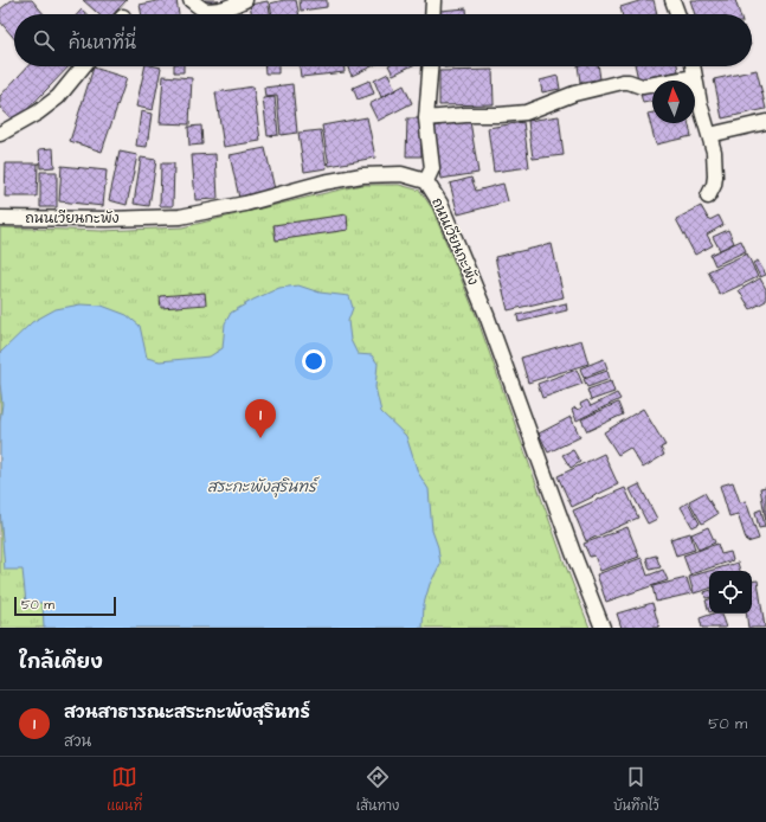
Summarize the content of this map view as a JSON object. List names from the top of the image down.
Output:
{
  "streets": {
    "street": ["ถนนเวียนกะพัง"]
  },
  "water": ["สระกะพังสุรินทร์"],
  "scale_bar": "50 m",
  "north": "top",
  "page": {
    "search": "ค้นหาที่นี่",
    "pins": "1",
    "scale": "50 m",
    "heading": "ใกล้เคียง",
    "list": [
      {
        "mark": "1",
        "name": "สวนสาธารณะสระกะพังสุรินทร์",
        "note": "สวน",
        "value": "50 m"
      }
    ],
    "nav": ["แผนที่", "เส้นทาง", "บันทึกไว้"]
  }
}
